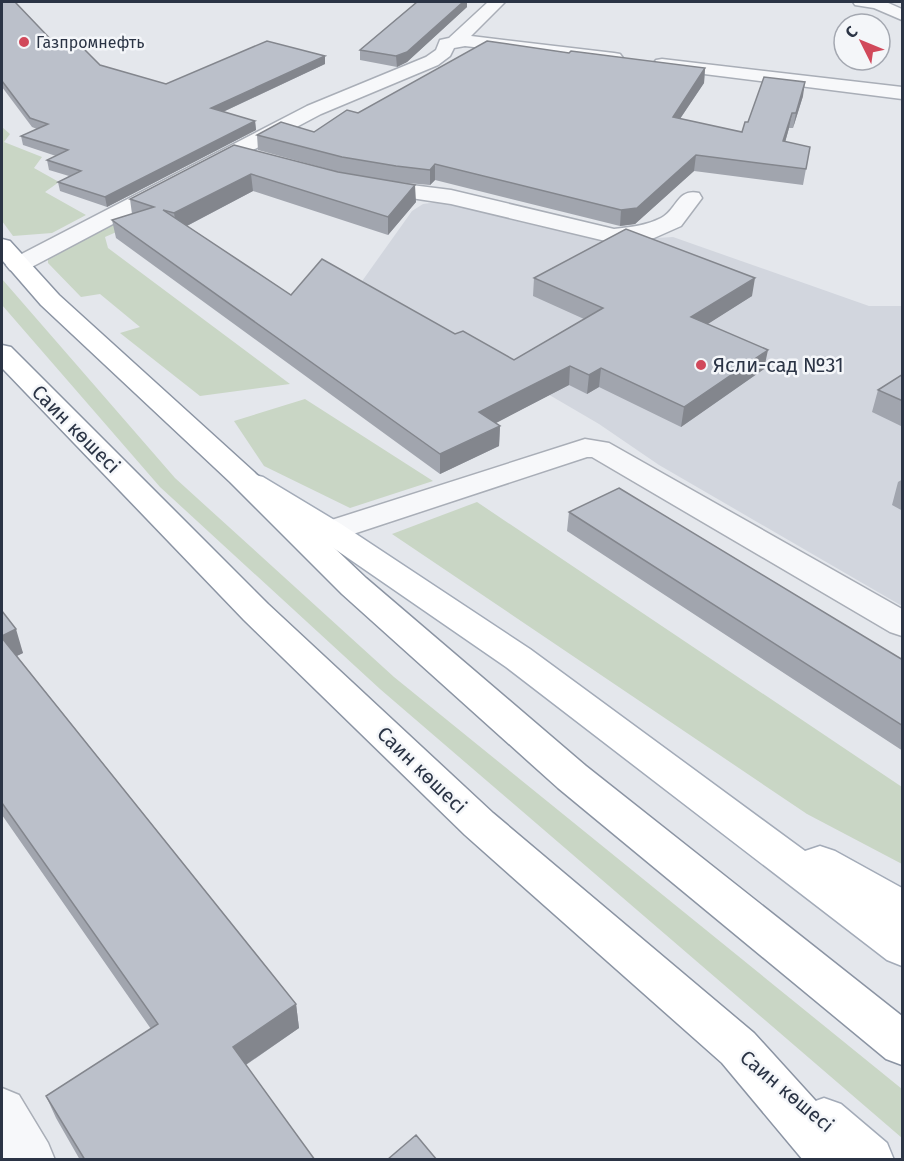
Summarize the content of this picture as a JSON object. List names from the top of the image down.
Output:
{
  "streets": {
    "main road": ["Саин көшесі"]
  },
  "places": ["Газпромнефть", "Ясли-сад №31"],
  "north": "top left"
}
